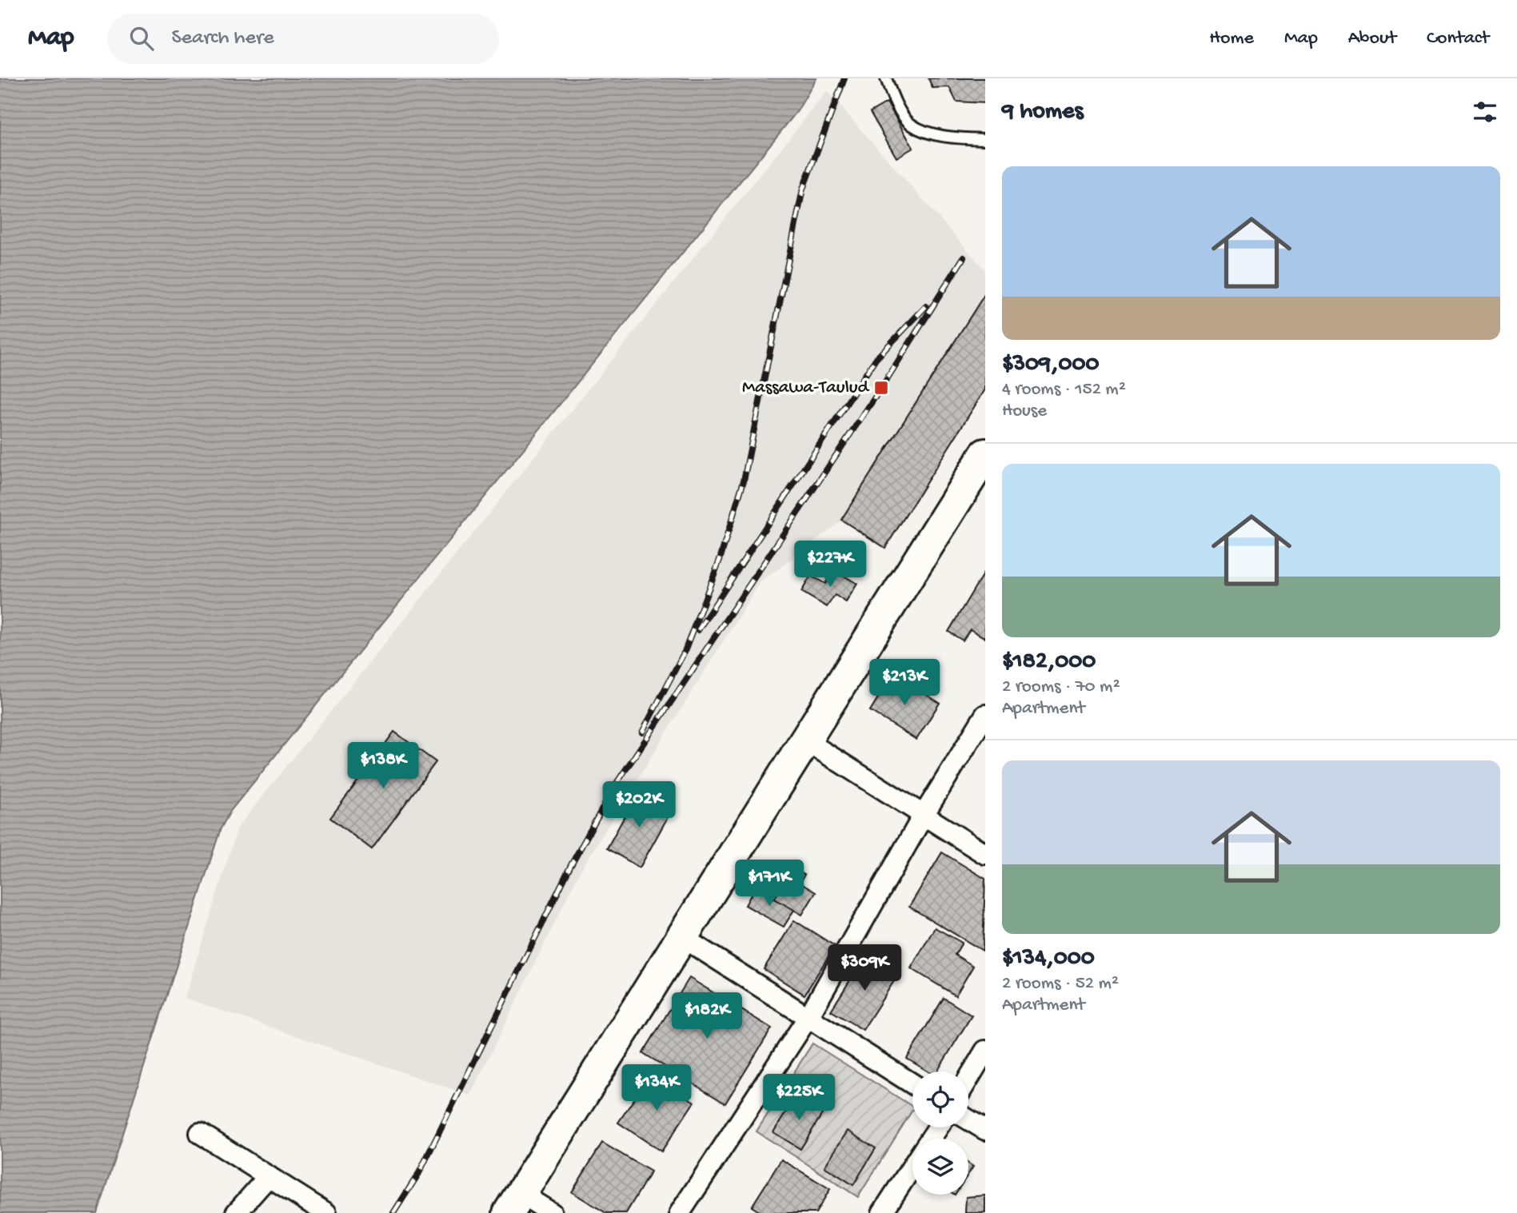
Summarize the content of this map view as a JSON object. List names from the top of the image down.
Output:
{
  "places": {
    "transit": ["Massawa-Taulud"]
  },
  "page": {
    "header": "Map",
    "search": "Search here",
    "nav": [
      "Home",
      "Map",
      "About",
      "Contact"
    ],
    "heading": "9 homes",
    "list": [
      {
        "name": "$309,000",
        "note": "4 rooms · 152 m² · House"
      },
      {
        "name": "$182,000",
        "note": "2 rooms · 70 m² · Apartment"
      },
      {
        "name": "$134,000",
        "note": "2 rooms · 52 m² · Apartment"
      }
    ],
    "price": [
      "$227K",
      "$213K",
      "$138K",
      "$202K",
      "$171K",
      "$309K",
      "$182K",
      "$134K",
      "$225K"
    ]
  }
}
